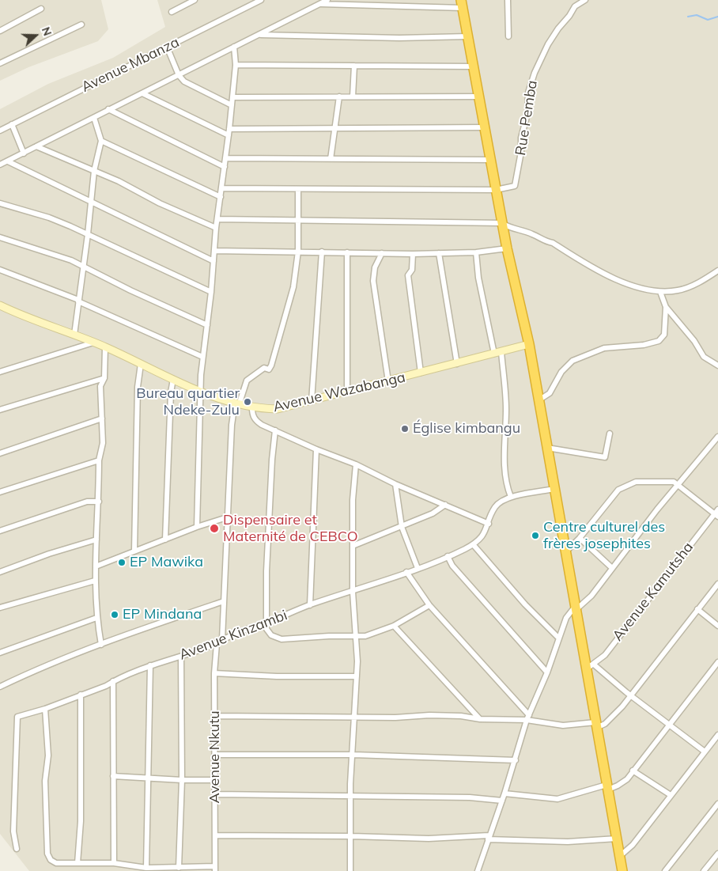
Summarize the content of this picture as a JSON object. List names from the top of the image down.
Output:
{
  "streets": {
    "main road": ["Avenue Wazabanga"],
    "street": [
      "Avenue Mbanza",
      "Rue Pemba",
      "Avenue Kamutsha",
      "Avenue Kinzambi",
      "Avenue Nkutu"
    ]
  },
  "crossings": [
    ["Avenue Kinzambi", "Avenue Nkutu"]
  ],
  "places": [
    "Bureau quartier Ndeke-Zulu",
    "Église kimbangu",
    "Dispensaire et Maternité de CEBCO",
    "Centre culturel des frères josephites",
    "EP Mawika",
    "EP Mindana"
  ],
  "north": "right"
}
